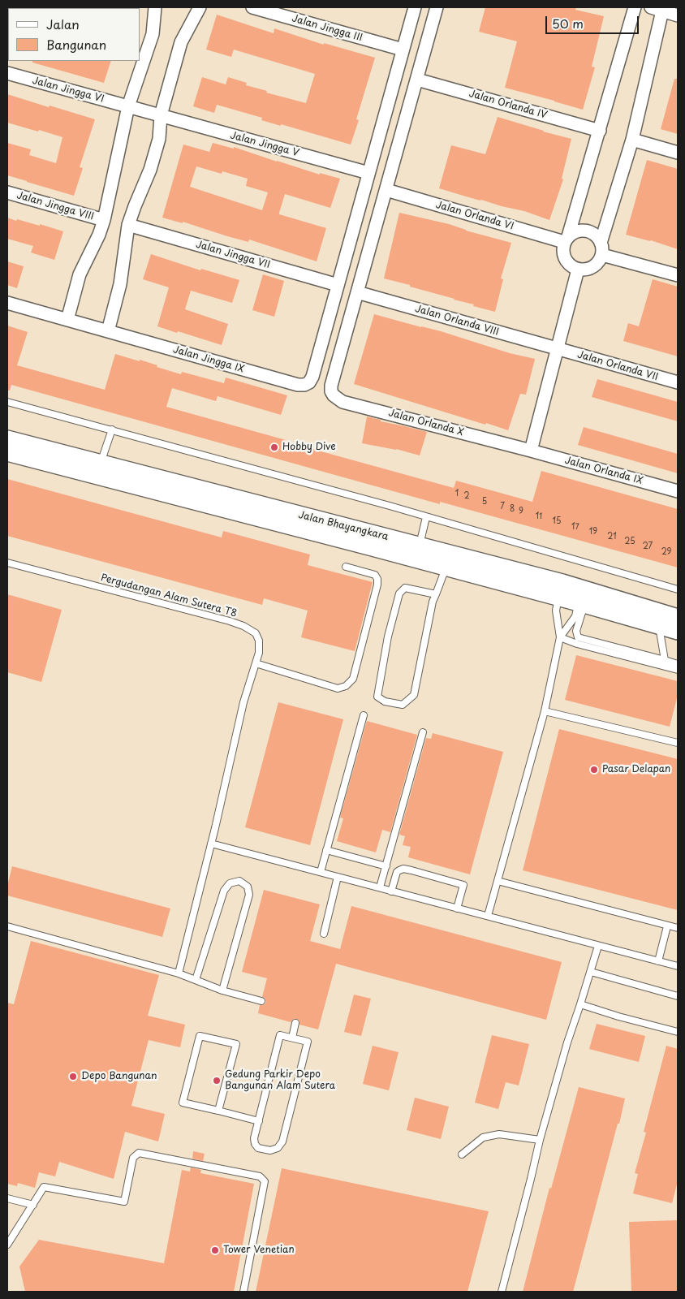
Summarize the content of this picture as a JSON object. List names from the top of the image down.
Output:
{
  "streets": {
    "main road": ["Jalan Bhayangkara"],
    "street": [
      "Jalan Jingga III",
      "Jalan Jingga VI",
      "Jalan Orlanda IV",
      "Jalan Jingga V",
      "Jalan Jingga VIII",
      "Jalan Orlanda VI",
      "Jalan Jingga VII",
      "Jalan Orlanda VIII",
      "Jalan Jingga IX",
      "Jalan Orlanda VII",
      "Jalan Orlanda X",
      "Jalan Orlanda IX"
    ],
    "lane": ["Pergudangan Alam Sutera T8"]
  },
  "crossings": [
    ["Jalan Jingga VI", "Jalan Jingga V"],
    ["Jalan Jingga VII", "Jalan Jingga IX"],
    ["Jalan Orlanda VIII", "Jalan Orlanda VII"],
    ["Jalan Orlanda VIII", "Jalan Orlanda X"],
    ["Jalan Orlanda X", "Jalan Orlanda IX"]
  ],
  "places": [
    "Hobby Dive",
    "Pasar Delapan",
    "Depo Bangunan",
    "Gedung Parkir Depo Bangunan Alam Sutera",
    "Tower Venetian"
  ],
  "house_numbers": [
    "1",
    "2",
    "5",
    "7",
    "8",
    "9",
    "11",
    "15",
    "17",
    "19",
    "21",
    "25",
    "27",
    "29"
  ],
  "legend": ["Jalan", "Bangunan"],
  "scale_bar": "50 m"
}
